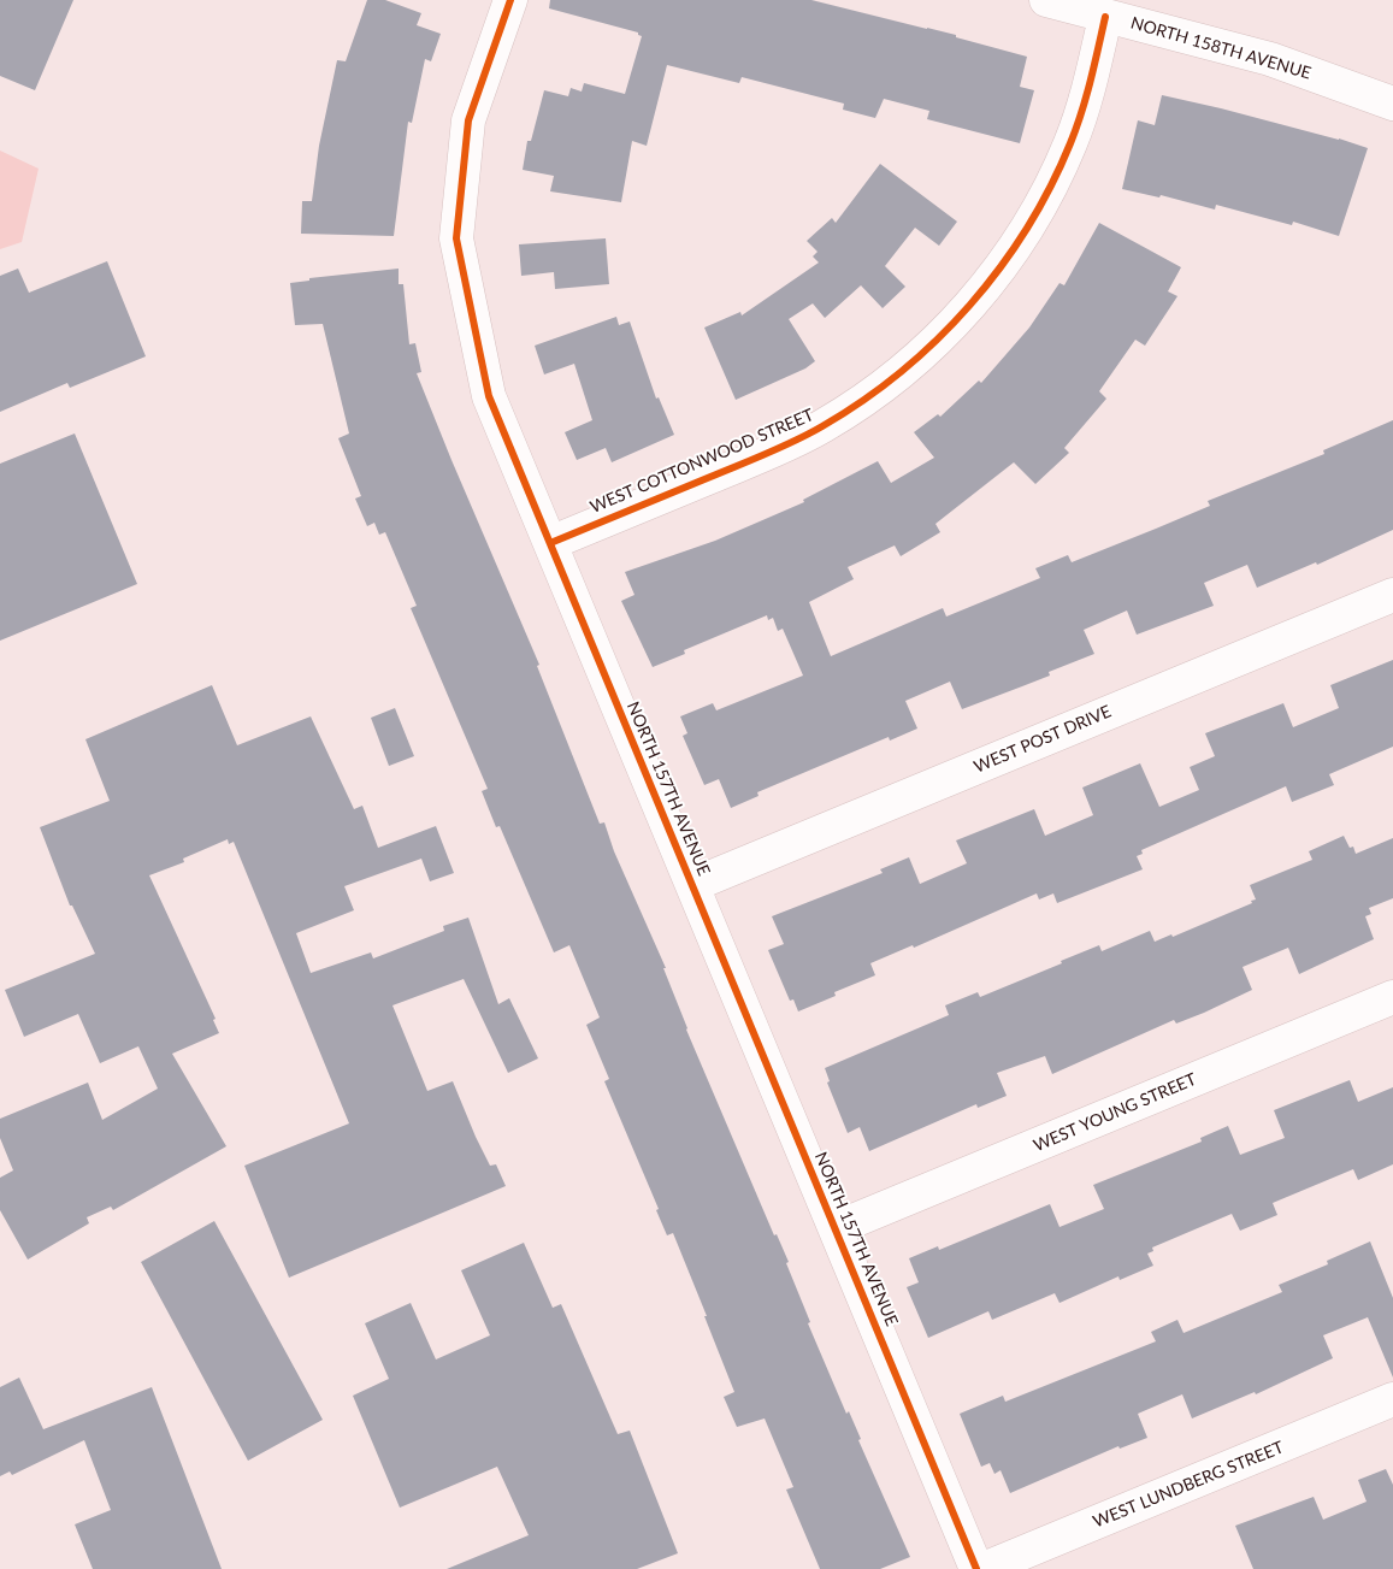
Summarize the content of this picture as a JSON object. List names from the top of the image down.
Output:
{
  "streets": {
    "street": [
      "NORTH 158TH AVENUE",
      "WEST COTTONWOOD STREET",
      "WEST POST DRIVE",
      "NORTH 157TH AVENUE",
      "WEST YOUNG STREET",
      "WEST LUNDBERG STREET"
    ]
  },
  "crossings": [
    ["NORTH 158TH AVENUE", "WEST COTTONWOOD STREET"],
    ["WEST COTTONWOOD STREET", "NORTH 157TH AVENUE"],
    ["WEST POST DRIVE", "NORTH 157TH AVENUE"],
    ["NORTH 157TH AVENUE", "WEST YOUNG STREET"]
  ]
}
